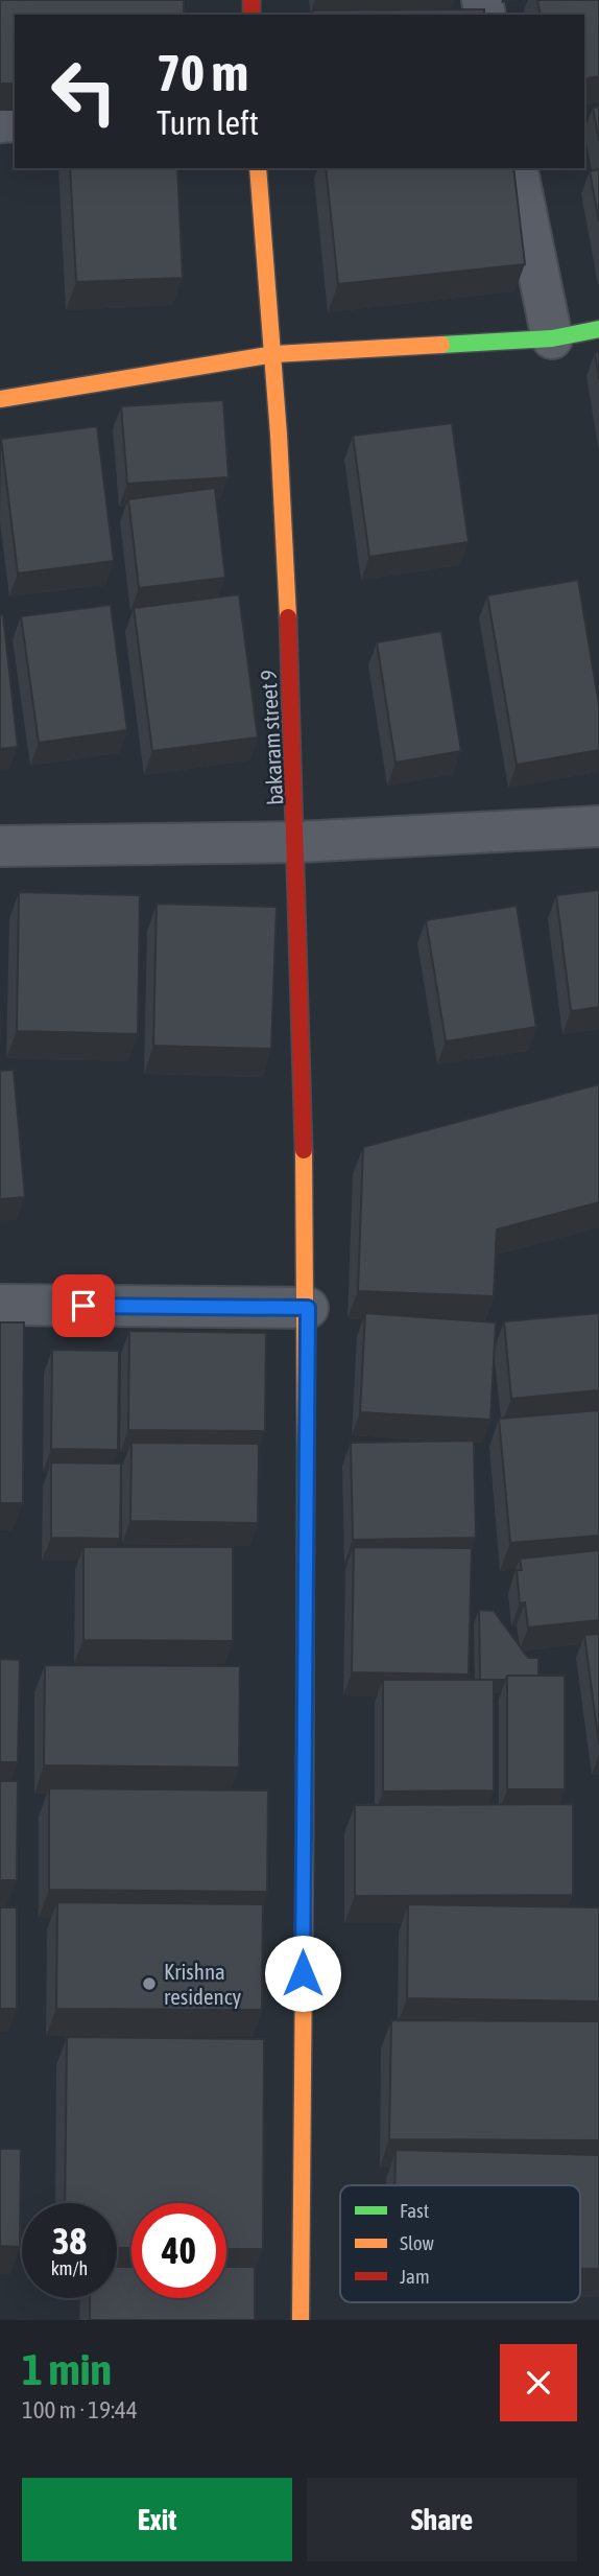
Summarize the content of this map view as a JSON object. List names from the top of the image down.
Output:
{
  "streets": {
    "street": ["bakaram street 9"]
  },
  "places": ["Krishna residency"],
  "legend": ["Fast", "Slow", "Jam"],
  "page": {
    "turn": ["70 m", "Turn left"],
    "speed": "38 km/h",
    "limit": "40",
    "heading": ["1 min", "100 m · 19:44"],
    "buttons": ["Exit", "Share"]
  }
}
